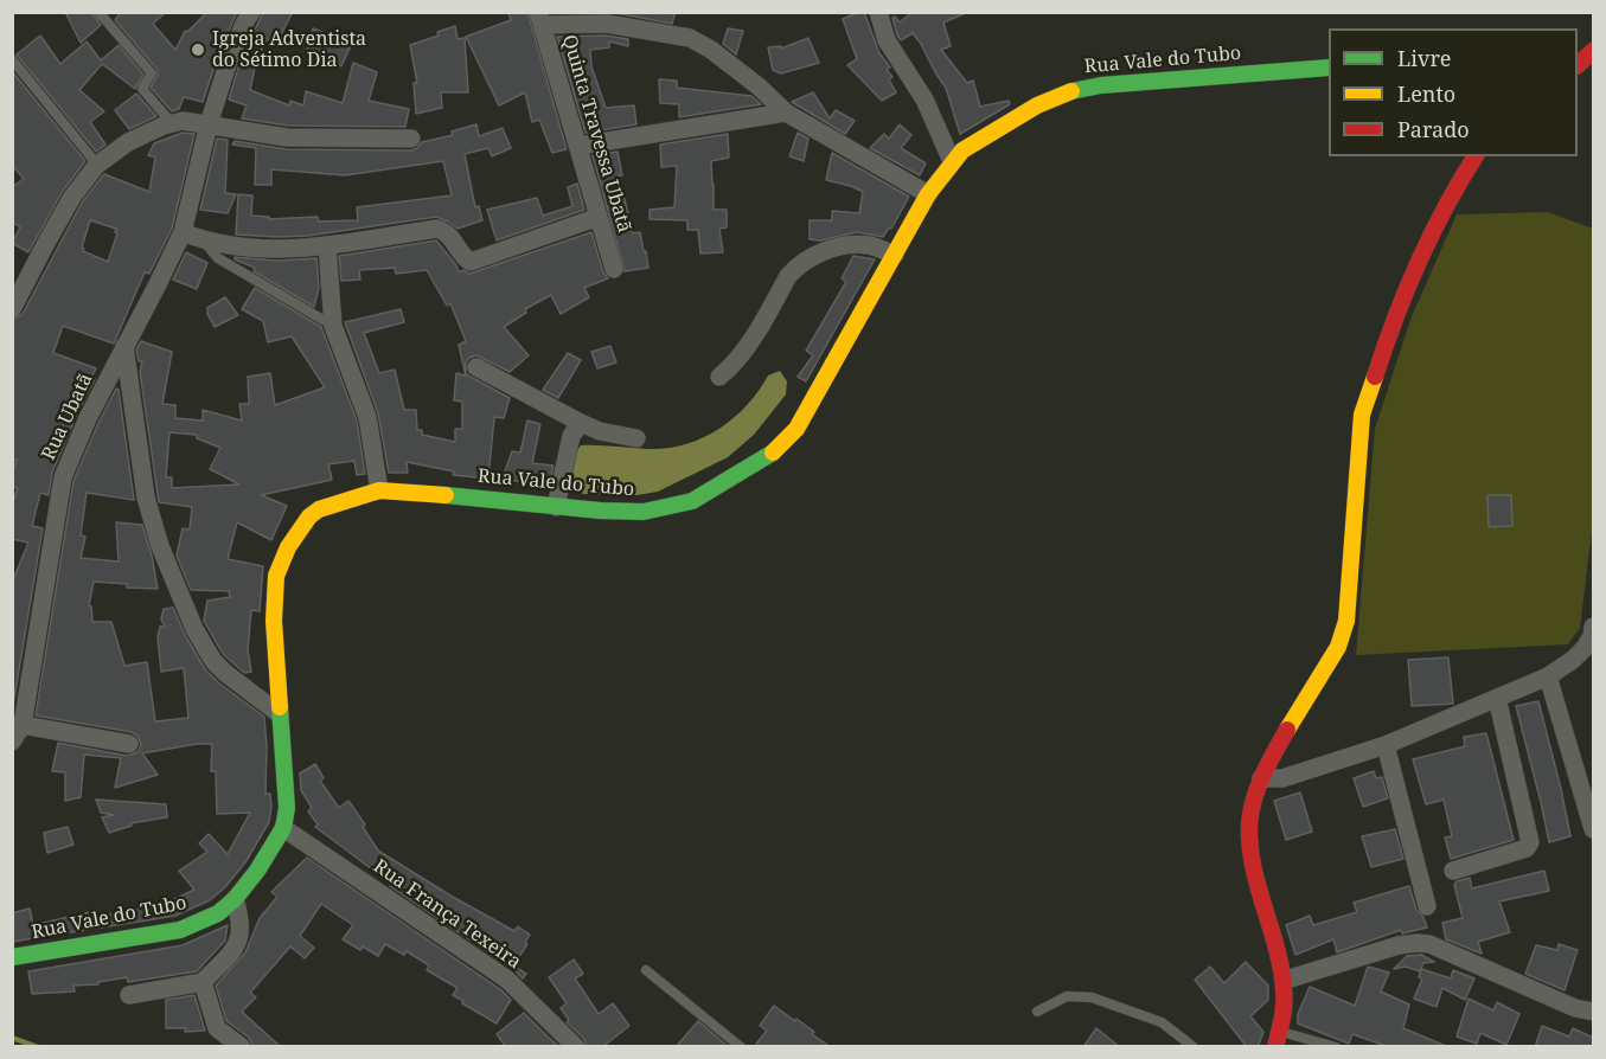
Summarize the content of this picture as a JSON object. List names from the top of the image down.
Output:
{
  "streets": {
    "street": [
      "Rua Vale do Tubo",
      "Quinta Travessa Ubatã",
      "Rua Ubatã",
      "Rua França Texeira"
    ]
  },
  "crossings": [
    ["Rua Vale do Tubo", "Rua França Texeira"]
  ],
  "places": ["Igreja Adventista do Sétimo Dia"],
  "legend": ["Livre", "Lento", "Parado"]
}
